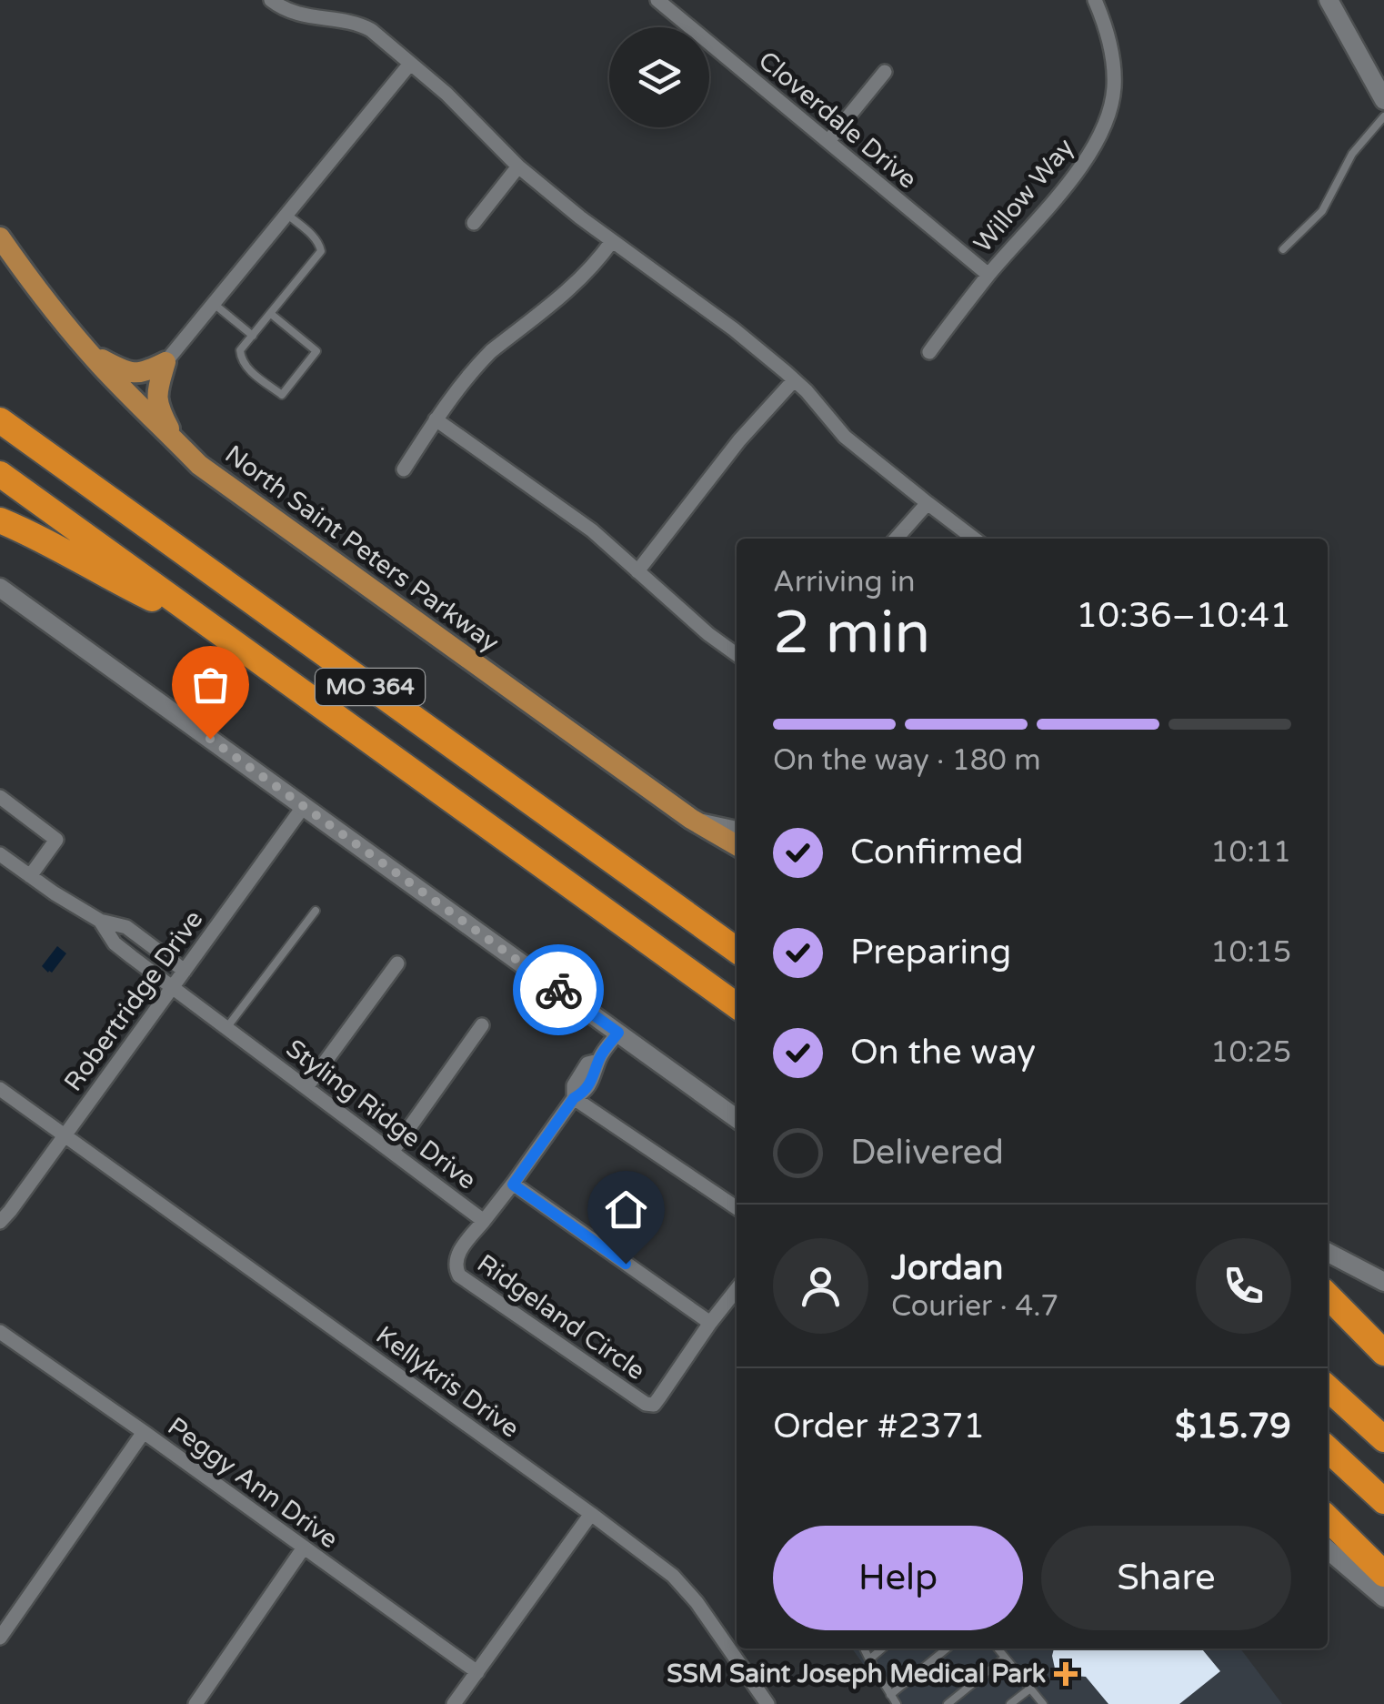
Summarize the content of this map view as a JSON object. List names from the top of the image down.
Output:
{
  "streets": {
    "highway": ["MO 364"],
    "main road": ["North Saint Peters Parkway"],
    "street": [
      "Cloverdale Drive",
      "Willow Way",
      "Robertridge Drive",
      "Styling Ridge Drive",
      "Ridgeland Circle",
      "Kellykris Drive",
      "Peggy Ann Drive"
    ]
  },
  "crossings": [
    ["Cloverdale Drive", "Willow Way"],
    ["Robertridge Drive", "Styling Ridge Drive"],
    ["Robertridge Drive", "Kellykris Drive"],
    ["Styling Ridge Drive", "Ridgeland Circle"]
  ],
  "places": {
    "health": ["SSM Saint Joseph Medical Park"]
  },
  "page": {
    "heading": ["2 min", "Arriving in", "10:36–10:41"],
    "panel": [
      "Jordan",
      "Courier · 4.7",
      "Order #2371",
      "$15.79"
    ],
    "bar": "On the way · 180 m",
    "list": [
      ["Confirmed", "10:11"],
      ["Preparing", "10:15"],
      ["On the way", "10:25"],
      "Delivered"
    ],
    "buttons": ["Help", "Share"]
  }
}
